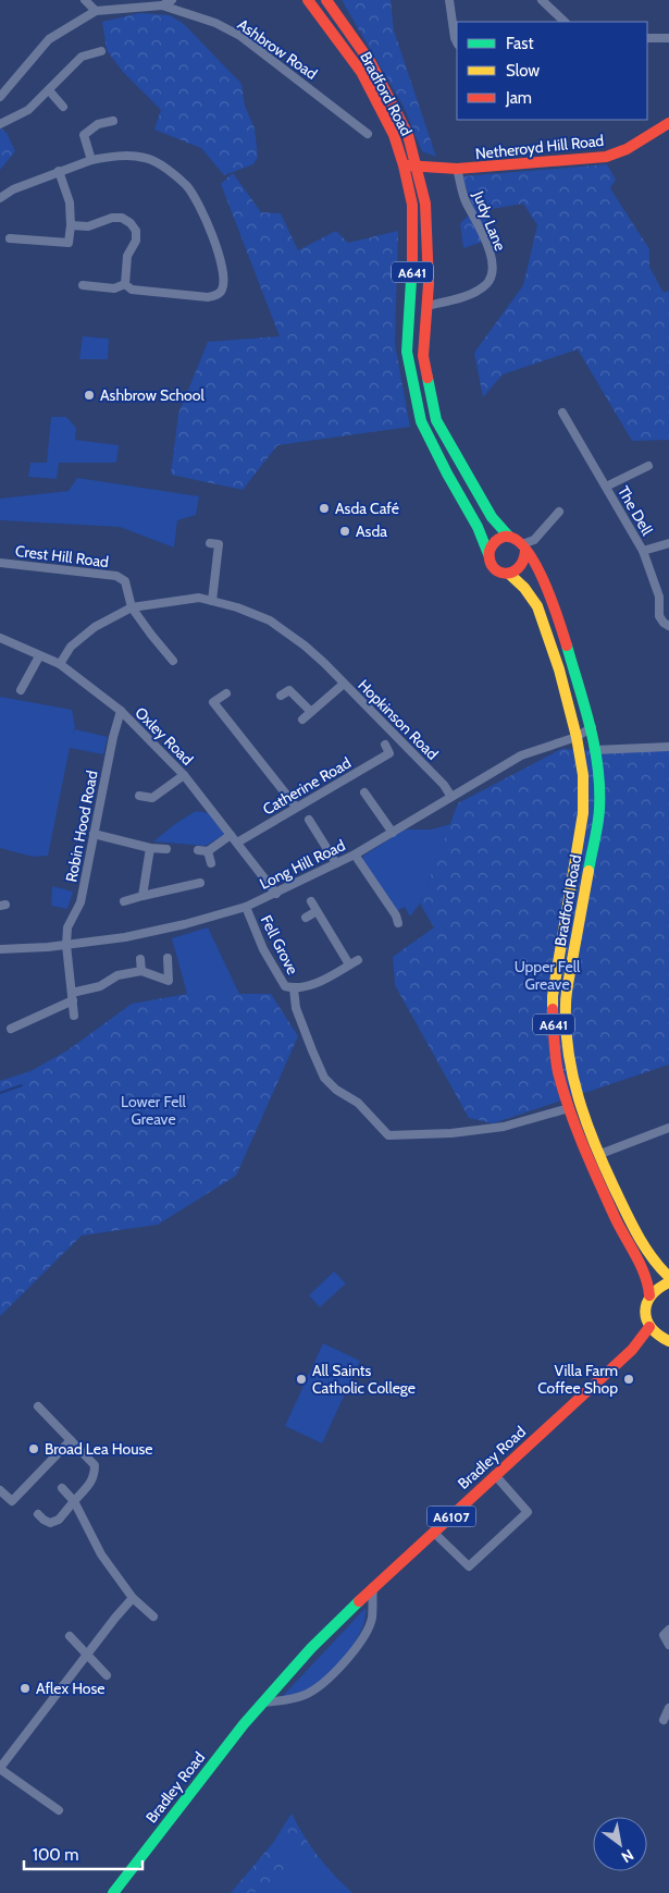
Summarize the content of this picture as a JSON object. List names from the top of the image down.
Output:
{
  "streets": {
    "main road": [
      "Bradford Road",
      "Netheroyd Hill Road",
      "A641",
      "Bradley Road",
      "A6107"
    ],
    "street": [
      "Ashbrow Road",
      "Judy Lane",
      "The Dell",
      "Crest Hill Road",
      "Hopkinson Road",
      "Oxley Road",
      "Catherine Road",
      "Robin Hood Road",
      "Long Hill Road",
      "Fell Grove"
    ]
  },
  "crossings": [
    ["Bradford Road", "Netheroyd Hill Road"],
    ["Bradford Road", "Judy Lane"],
    ["Bradford Road", "A641"],
    ["Bradford Road", "Long Hill Road"],
    ["Bradford Road", "Fell Grove"],
    ["Netheroyd Hill Road", "Judy Lane"],
    ["A641", "Bradley Road"],
    ["Crest Hill Road", "Hopkinson Road"],
    ["Hopkinson Road", "Oxley Road"],
    ["Hopkinson Road", "Catherine Road"],
    ["Hopkinson Road", "Long Hill Road"],
    ["Oxley Road", "Catherine Road"],
    ["Oxley Road", "Robin Hood Road"],
    ["Oxley Road", "Long Hill Road"],
    ["Robin Hood Road", "Long Hill Road"],
    ["Long Hill Road", "Fell Grove"]
  ],
  "parks": ["Upper Fell Greave", "Lower Fell Greave"],
  "places": [
    "Ashbrow School",
    "Asda Café",
    "Asda",
    "All Saints Catholic College",
    "Villa Farm Coffee Shop",
    "Broad Lea House",
    "Aflex Hose"
  ],
  "legend": ["Fast", "Slow", "Jam"],
  "scale_bar": "100 m",
  "north": "bottom right"
}
